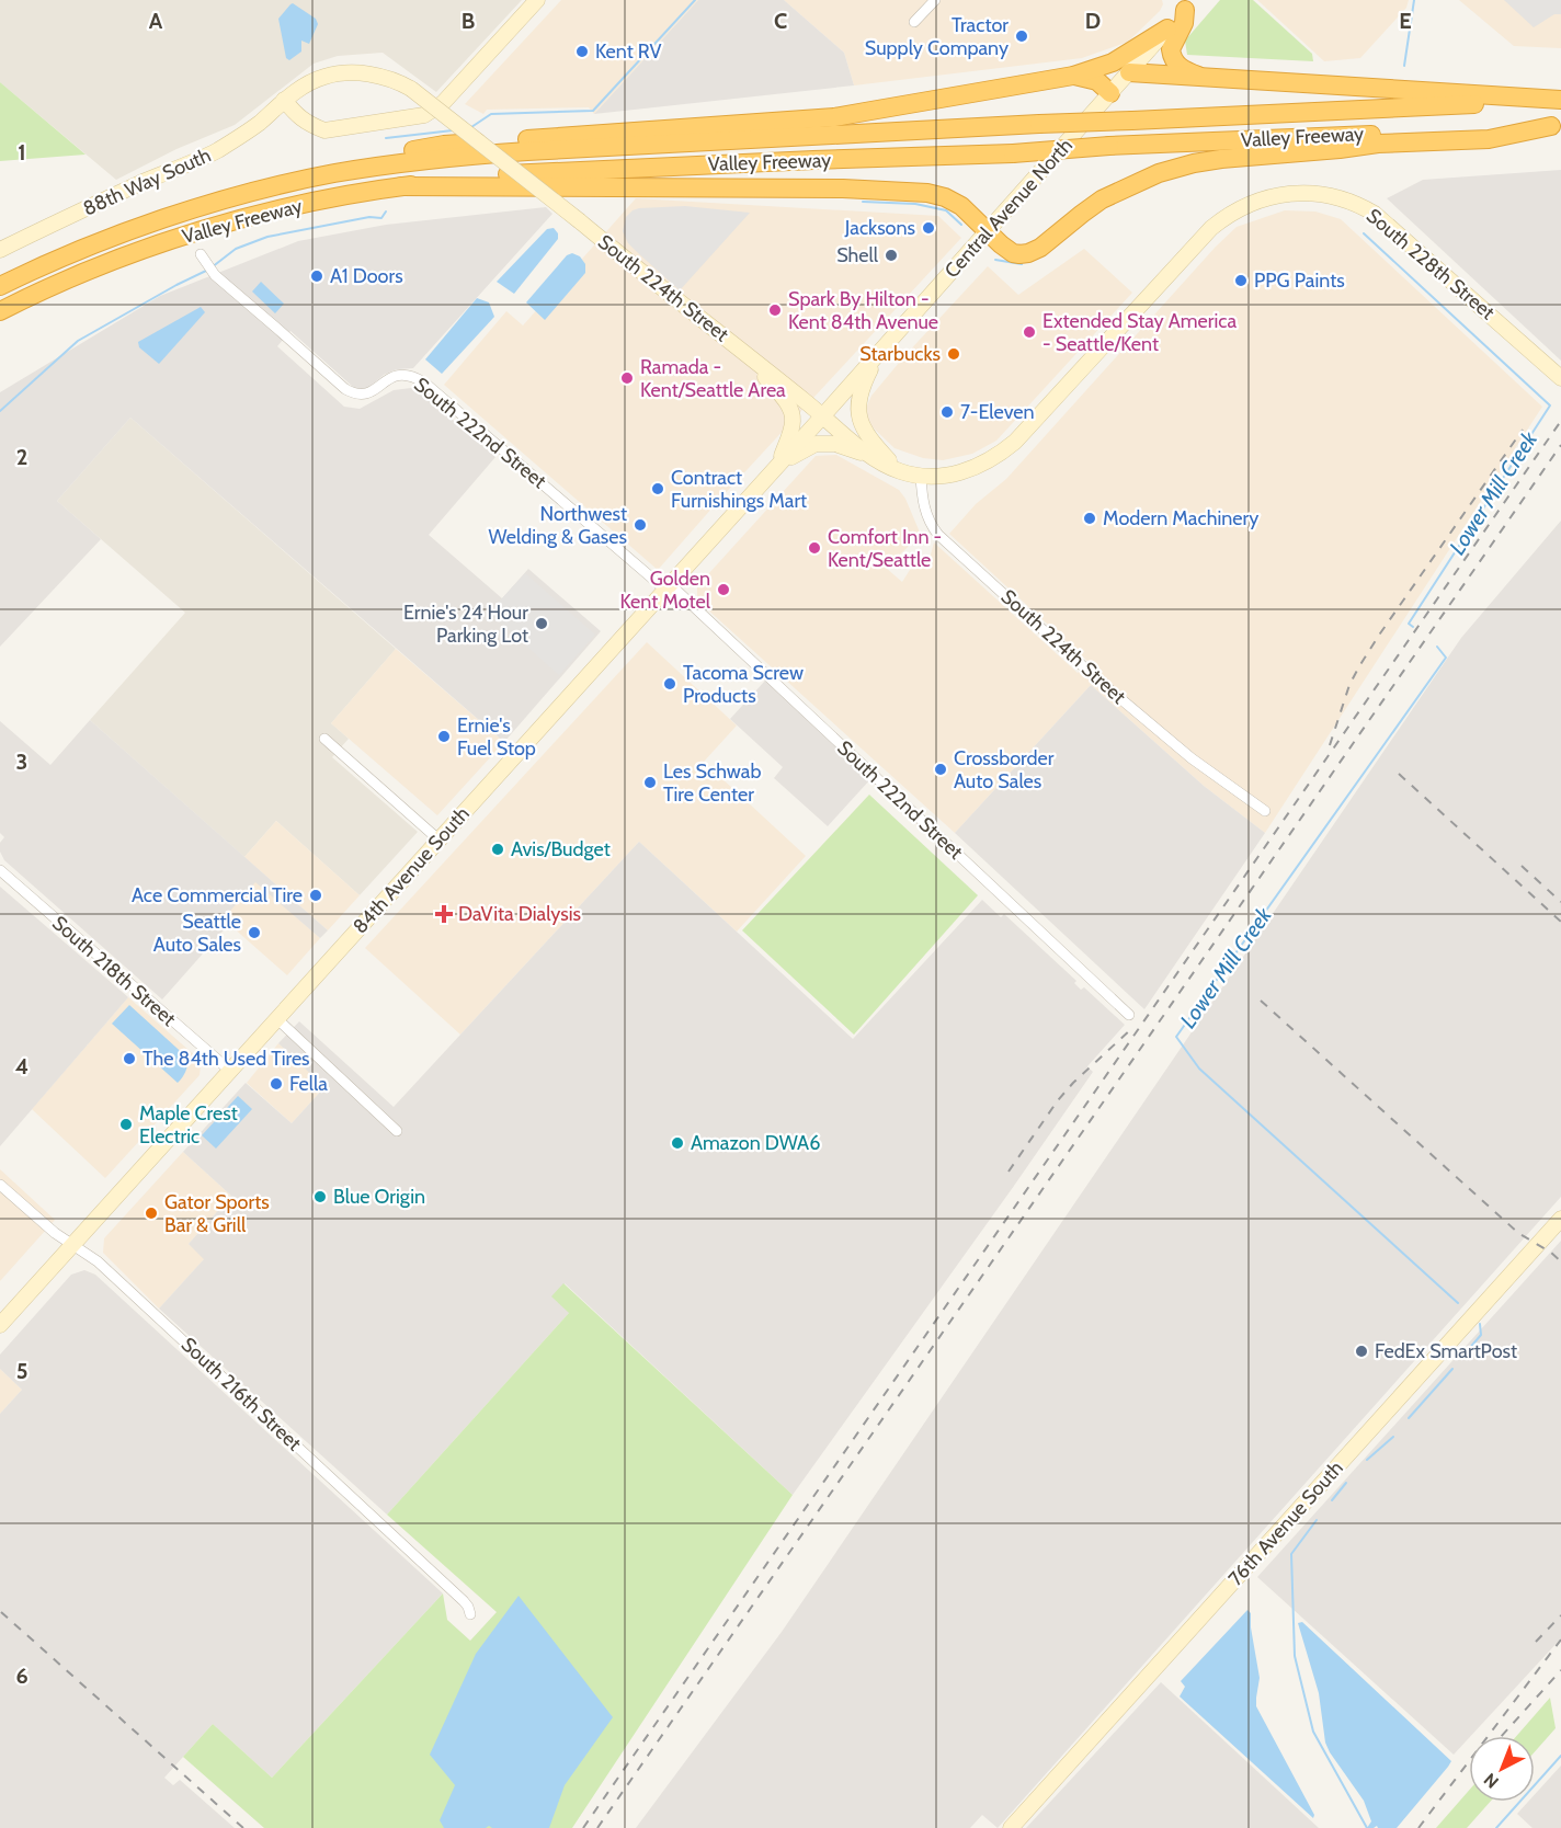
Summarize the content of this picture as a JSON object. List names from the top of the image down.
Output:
{
  "streets": {
    "highway": ["Valley Freeway"],
    "main road": [
      "88th Way South",
      "Central Avenue North",
      "South 228th Street",
      "South 224th Street",
      "84th Avenue South",
      "76th Avenue South"
    ],
    "street": ["South 222nd Street", "South 218th Street", "South 216th Street"]
  },
  "crossings": [
    ["88th Way South", "South 224th Street"],
    ["Central Avenue North", "South 224th Street"],
    ["Central Avenue North", "84th Avenue South"],
    ["South 228th Street", "South 224th Street"],
    ["South 224th Street", "84th Avenue South"],
    ["South 222nd Street", "84th Avenue South"],
    ["84th Avenue South", "South 218th Street"],
    ["84th Avenue South", "South 216th Street"]
  ],
  "water": ["Lower Mill Creek"],
  "places": {
    "other": [
      "Tractor Supply Company",
      "Kent RV",
      "Jacksons",
      "Shell",
      "A1 Doors",
      "PPG Paints",
      "Spark By Hilton - Kent 84th Avenue",
      "Extended Stay America - Seattle/Kent",
      "Starbucks",
      "Ramada - Kent/Seattle Area",
      "7-Eleven",
      "Contract Furnishings Mart",
      "Modern Machinery",
      "Northwest Welding & Gases",
      "Comfort Inn - Kent/Seattle",
      "Golden Kent Motel",
      "Ernie's 24 Hour Parking Lot",
      "Tacoma Screw Products",
      "Ernie's Fuel Stop",
      "Crossborder Auto Sales",
      "Les Schwab Tire Center",
      "Avis/Budget",
      "Ace Commercial Tire",
      "Seattle Auto Sales",
      "The 84th Used Tires",
      "Fella",
      "Maple Crest Electric",
      "Amazon DWA6",
      "Blue Origin",
      "Gator Sports Bar & Grill",
      "FedEx SmartPost"
    ],
    "health": ["DaVita Dialysis"]
  },
  "north": "bottom left",
  "grid": {
    "columns": [
      "A",
      "B",
      "C",
      "D",
      "E"
    ],
    "rows": [
      "1",
      "2",
      "3",
      "4",
      "5",
      "6"
    ]
  }
}
